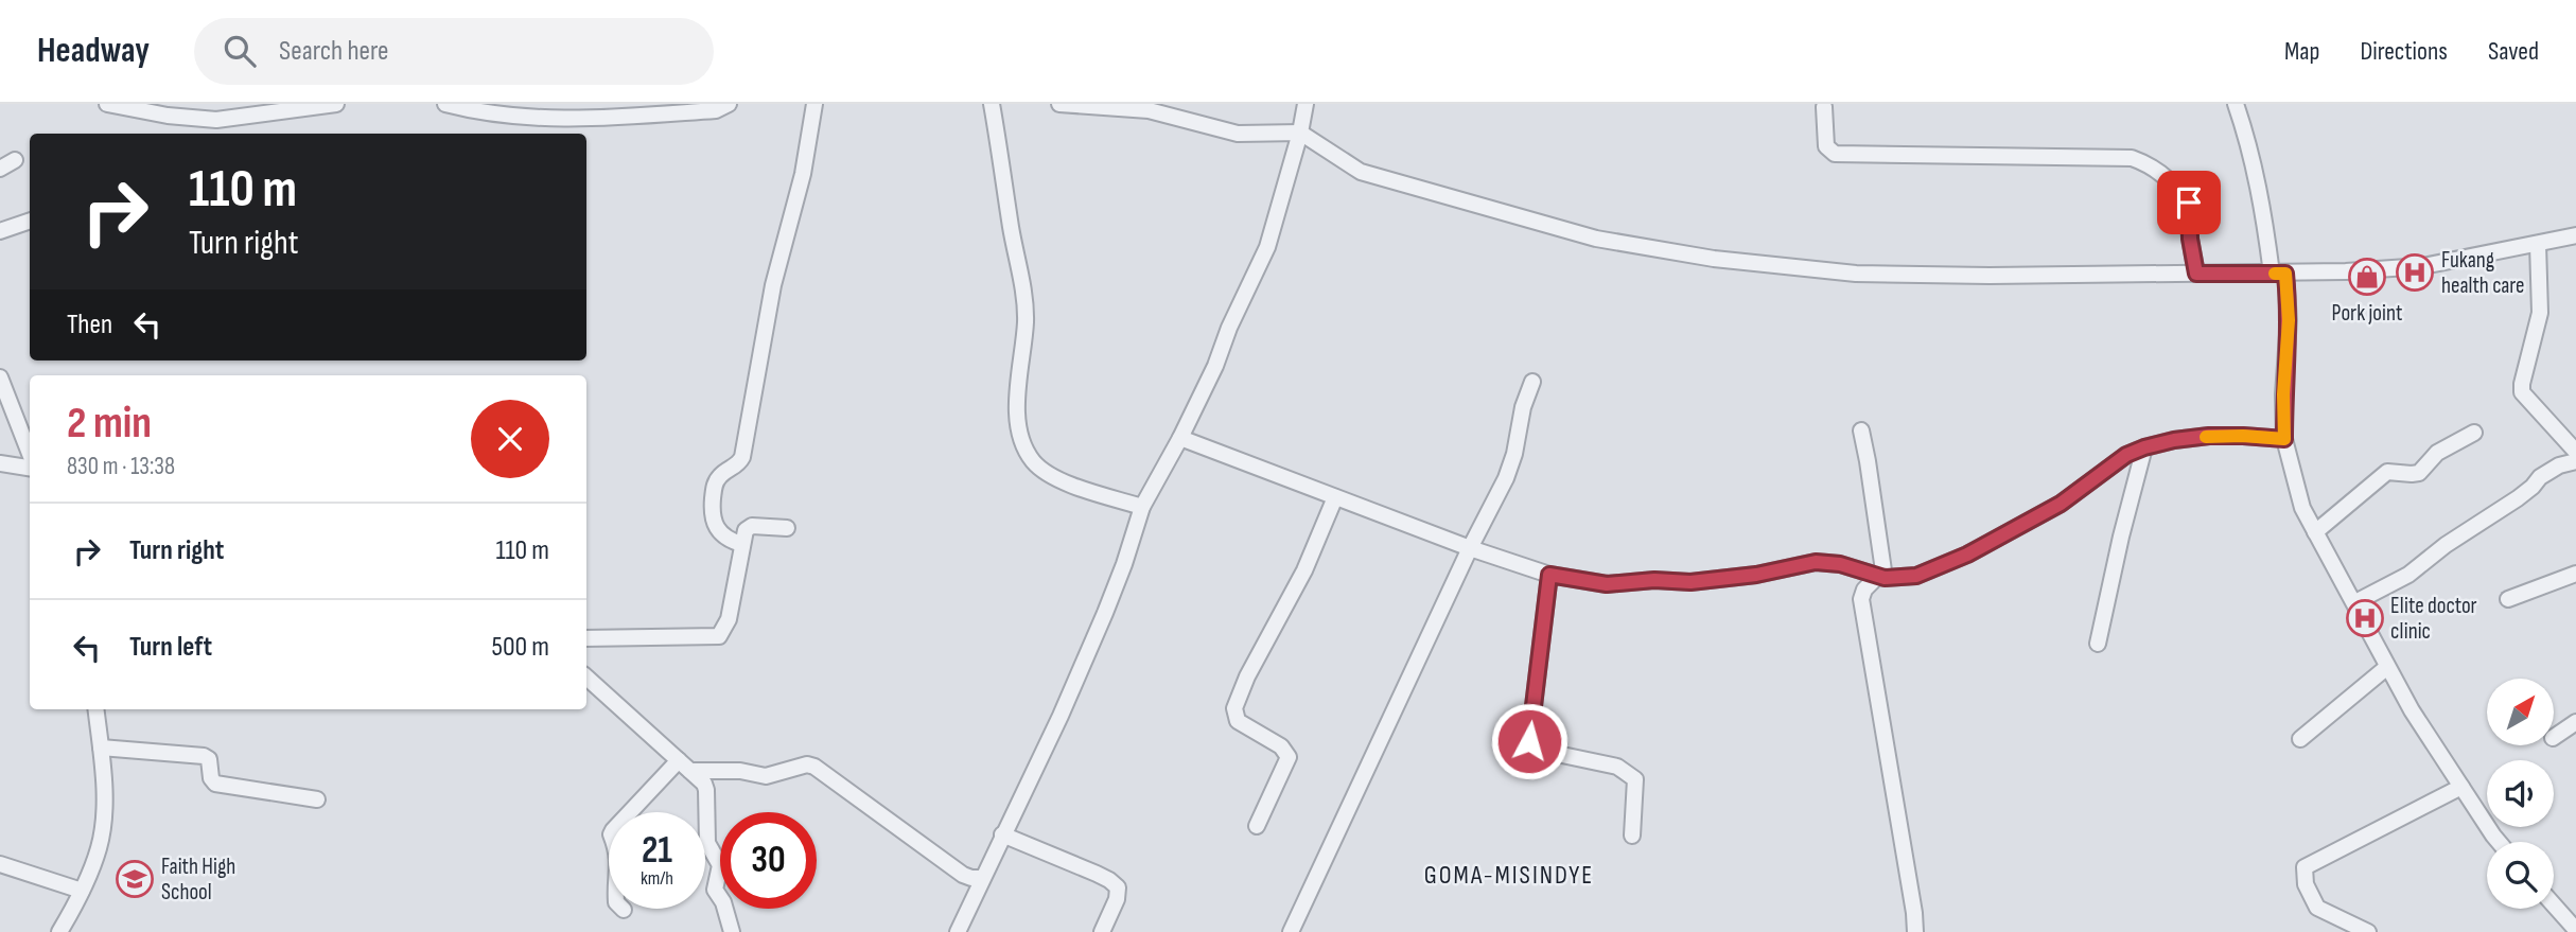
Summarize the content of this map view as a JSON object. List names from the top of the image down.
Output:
{
  "districts": ["GOMA-MISINDYE"],
  "places": {
    "hospital": ["Fukang health care", "Elite doctor clinic"],
    "shop": ["Pork joint"],
    "school or university": ["Faith High School"]
  },
  "north": "top right",
  "page": {
    "header": "Headway",
    "search": "Search here",
    "nav": ["Map", "Directions", "Saved"],
    "turn": ["110 m", "Turn right"],
    "then": "Then",
    "heading": ["2 min", "830 m · 13:38"],
    "list": [
      {
        "name": "Turn right",
        "value": "110 m"
      },
      {
        "name": "Turn left",
        "value": "500 m"
      }
    ],
    "speed": "21 km/h",
    "limit": "30"
  }
}
